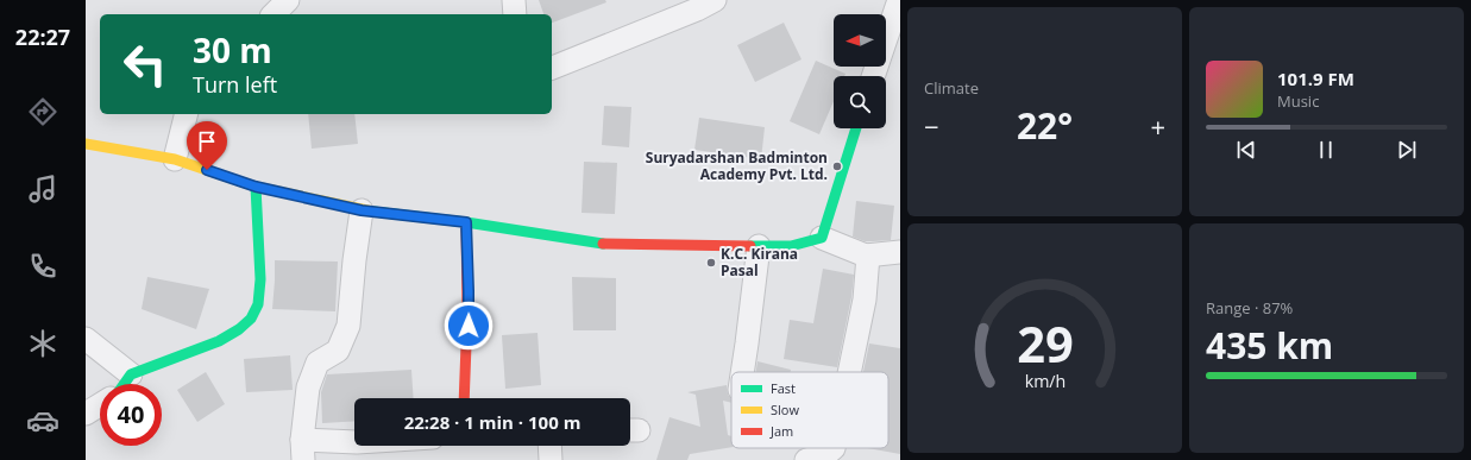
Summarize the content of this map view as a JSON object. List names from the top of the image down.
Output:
{
  "places": ["Suryadarshan Badminton Academy Pvt. Ltd.", "K.C. Kirana Pasal"],
  "legend": ["Fast", "Slow", "Jam"],
  "north": "left",
  "page": {
    "tabs": "22:27",
    "tile": [
      "Climate",
      ["Range · 87%", "435 km"]
    ],
    "turn": ["30 m", "Turn left"],
    "song": ["101.9 FM", "Music"],
    "heat": ["−", "22°", "+"],
    "limit": "40",
    "trip": "22:28 · 1 min · 100 m",
    "gauge": ["29", "km/h"]
  }
}
